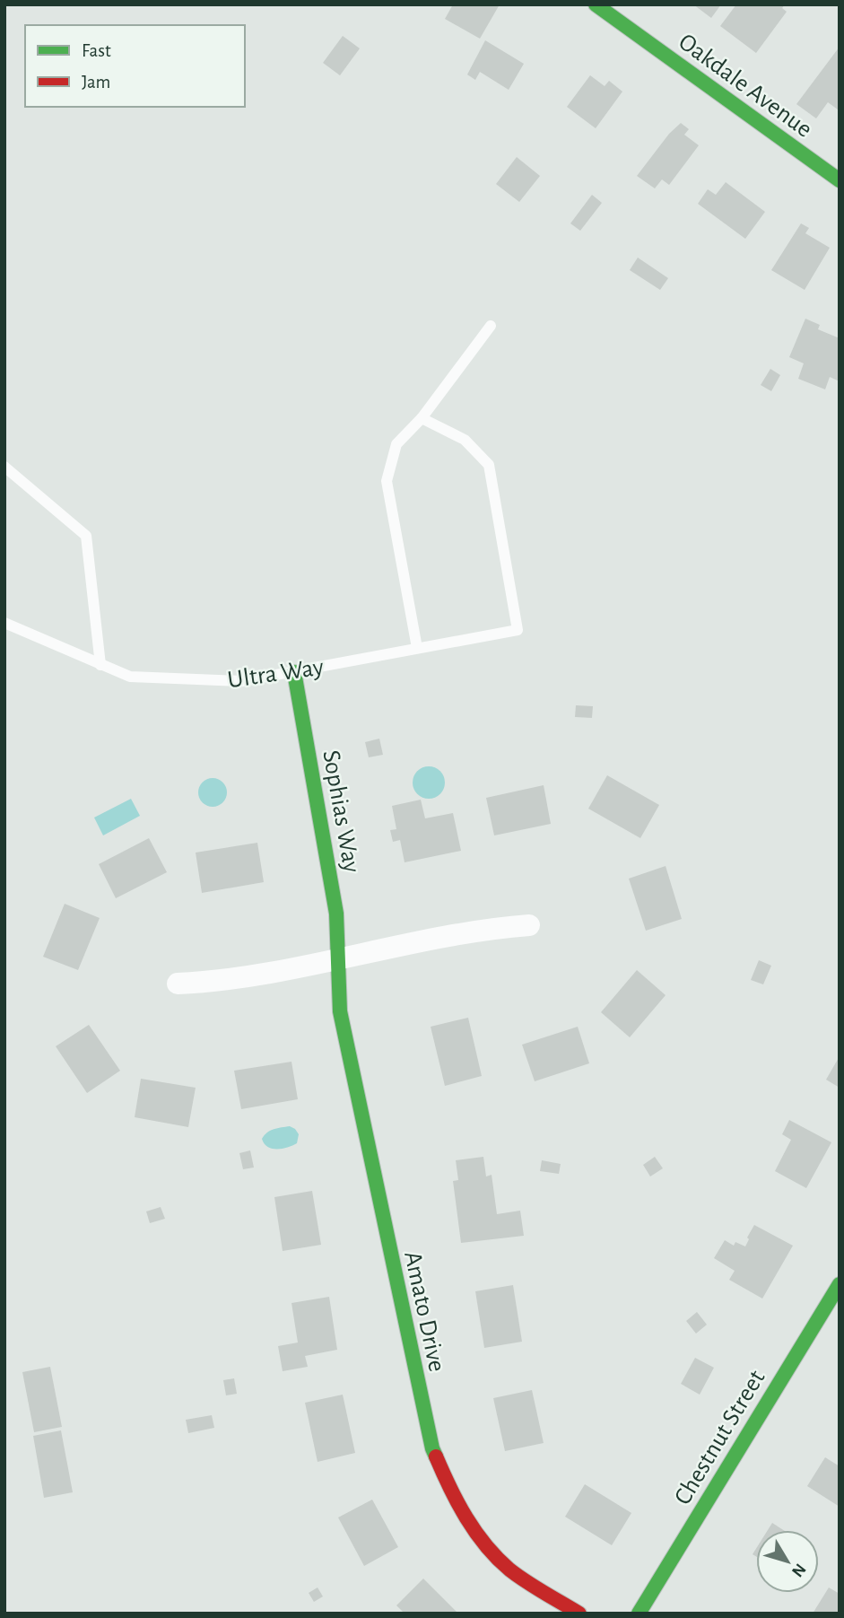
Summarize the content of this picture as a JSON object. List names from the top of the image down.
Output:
{
  "streets": {
    "street": [
      "Oakdale Avenue",
      "Sophias Way",
      "Amato Drive",
      "Chestnut Street"
    ],
    "lane": ["Ultra Way"]
  },
  "crossings": [
    ["Ultra Way", "Sophias Way"],
    ["Sophias Way", "Amato Drive"]
  ],
  "legend": ["Fast", "Jam"],
  "north": "bottom right"
}
